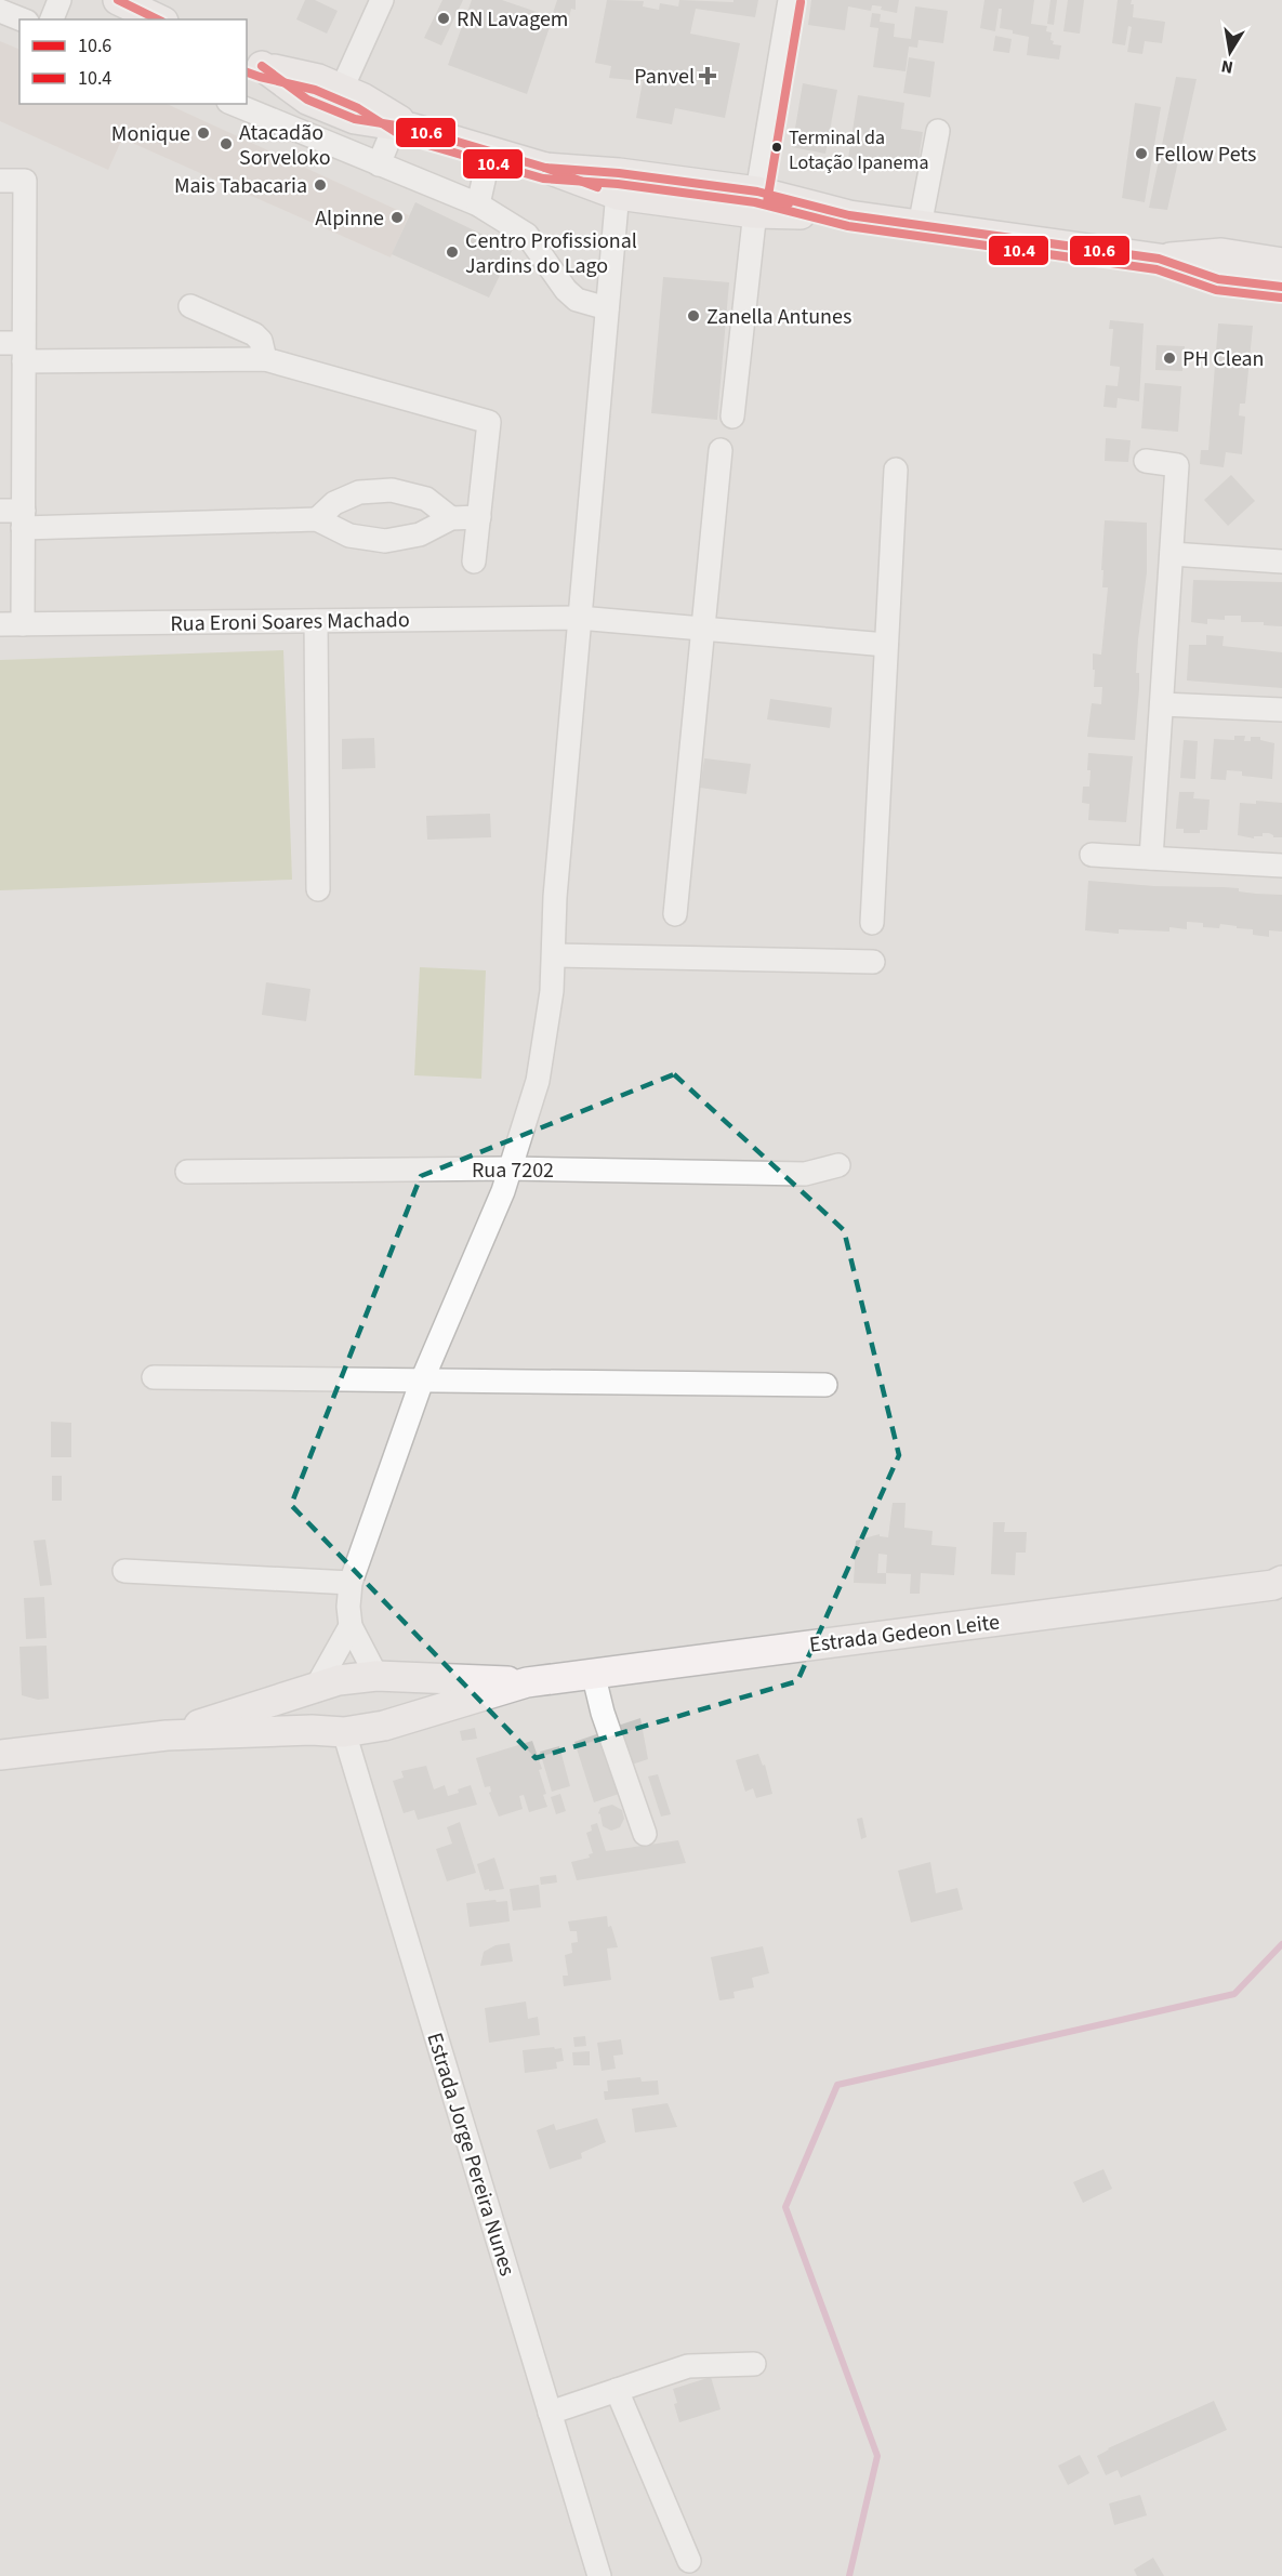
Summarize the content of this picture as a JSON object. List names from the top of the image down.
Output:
{
  "streets": {
    "main road": ["Estrada Gedeon Leite"],
    "street": ["Rua Eroni Soares Machado", "Rua 7202", "Estrada Jorge Pereira Nunes"]
  },
  "crossings": [
    ["Estrada Gedeon Leite", "Estrada Jorge Pereira Nunes"]
  ],
  "places": {
    "other": [
      "RN Lavagem",
      "Monique",
      "Atacadão Sorveloko",
      "Terminal da Lotação Ipanema",
      "Fellow Pets",
      "Mais Tabacaria",
      "Alpinne",
      "Centro Profissional Jardins do Lago",
      "Zanella Antunes",
      "PH Clean"
    ],
    "health": ["Panvel"]
  },
  "lines": ["transit line 10.6", "transit line 10.4"],
  "legend": ["10.6", "10.4"],
  "north": "bottom"
}
